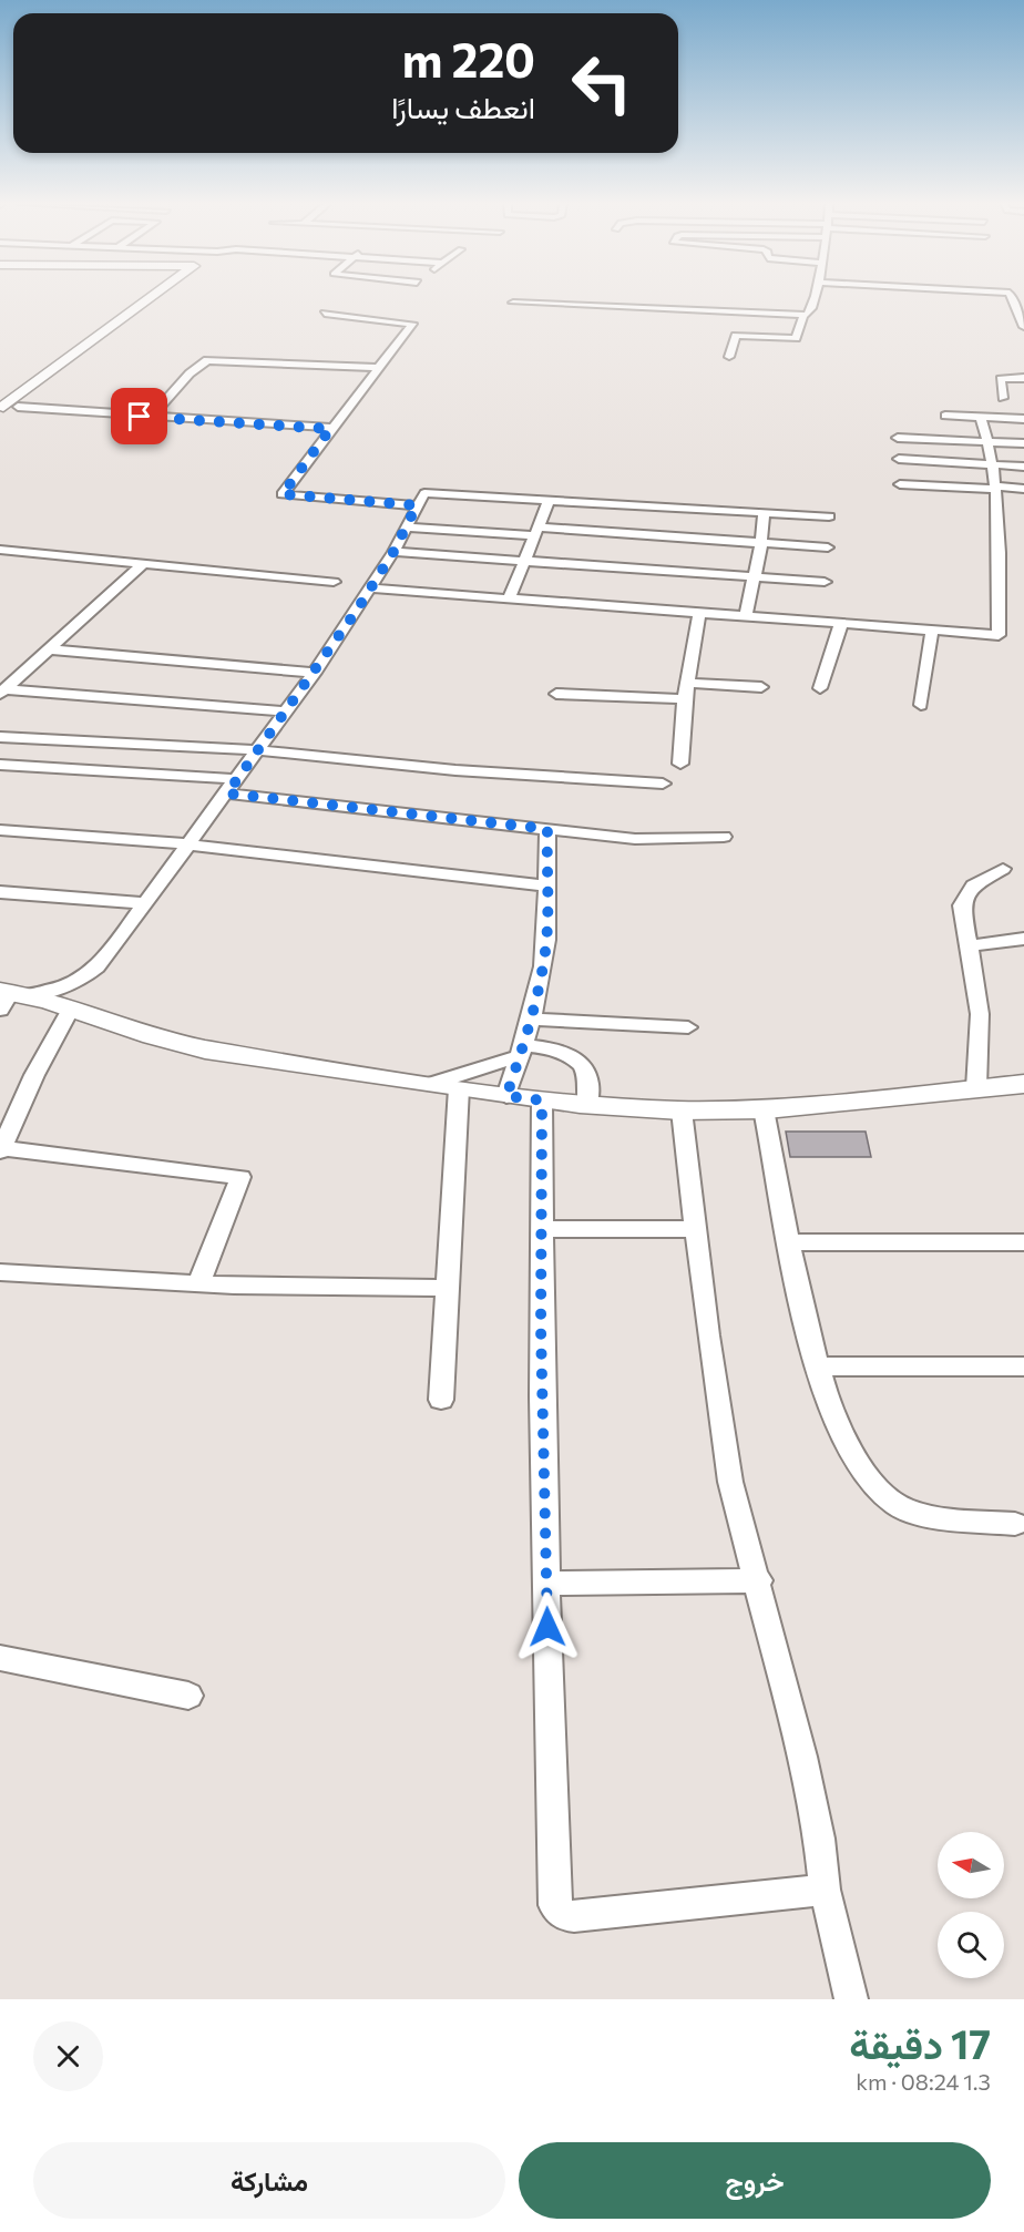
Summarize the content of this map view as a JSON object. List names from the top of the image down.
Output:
{
  "north": "left",
  "page": {
    "turn": ["220 m", "انعطف يسارًا"],
    "heading": ["17 دقيقة", "1.3 km · 08:24"],
    "buttons": ["خروج", "مشاركة"]
  }
}
